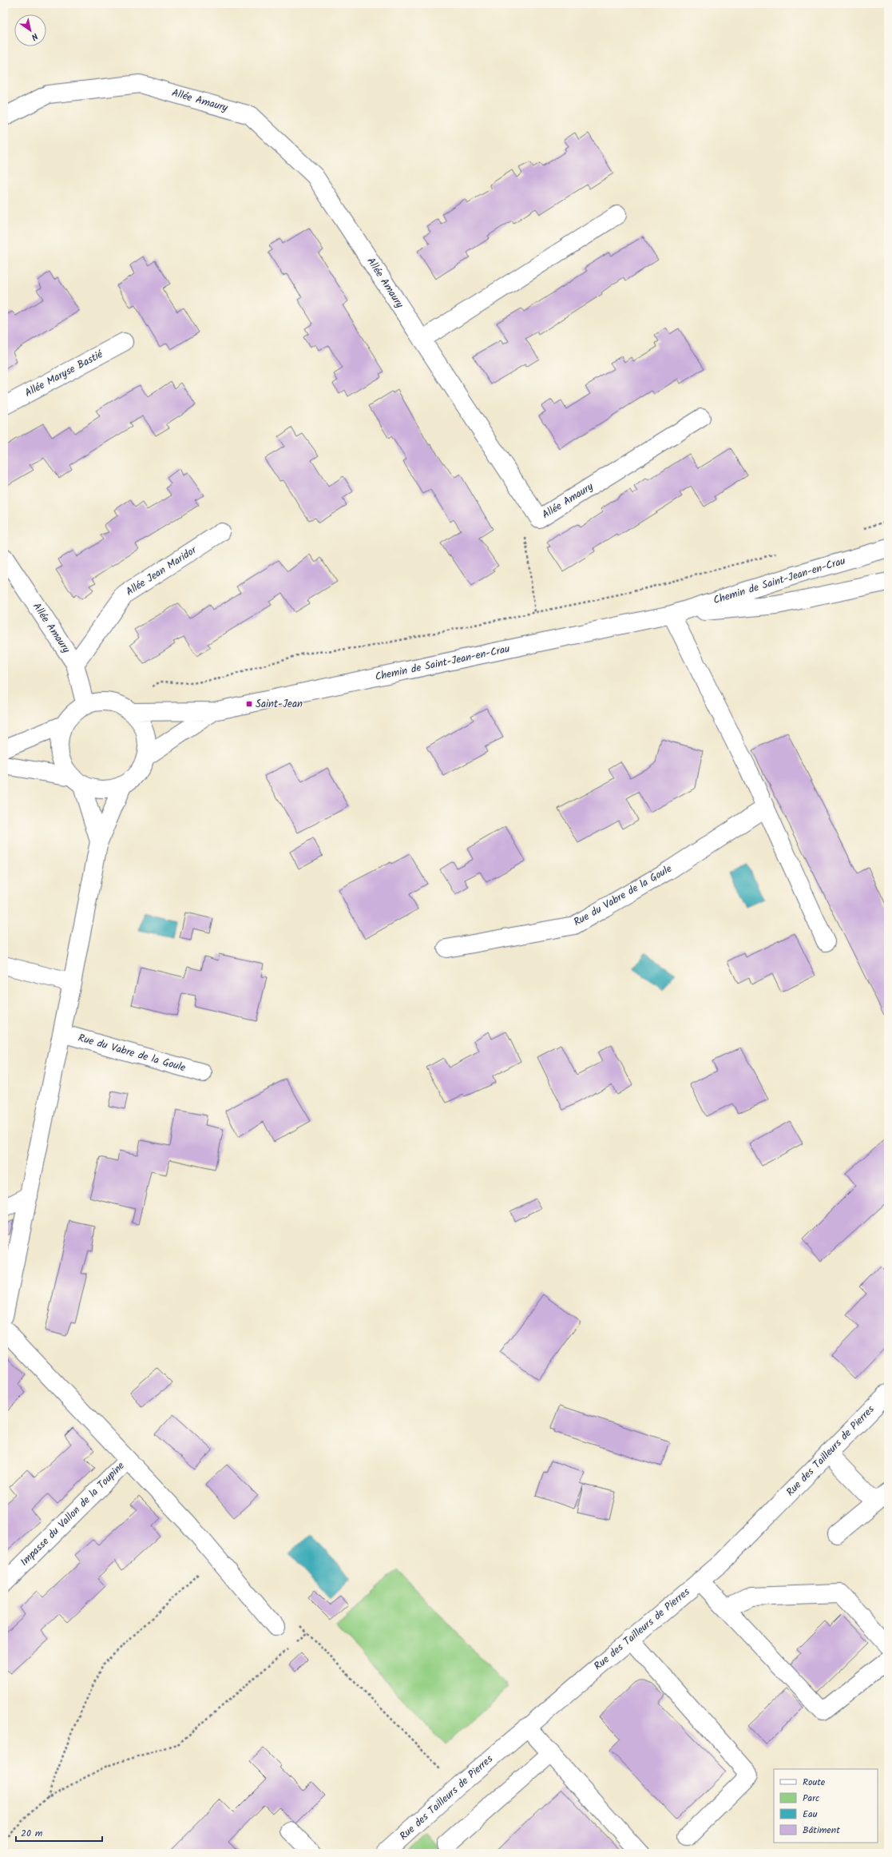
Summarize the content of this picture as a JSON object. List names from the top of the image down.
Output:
{
  "streets": {
    "street": [
      "Allée Amaury",
      "Allée Maryse Bastié",
      "Allée Jean Maridor",
      "Chemin de Saint-Jean-en-Crau",
      "Rue du Vabre de la Goule",
      "Rue des Tailleurs de Pierres",
      "Impasse du Vallon de la Toupine"
    ]
  },
  "crossings": [
    ["Allée Amaury", "Allée Jean Maridor"]
  ],
  "places": {
    "transit": ["Saint-Jean"]
  },
  "legend": [
    "Route",
    "Parc",
    "Eau",
    "Bâtiment"
  ],
  "scale_bar": "20 m",
  "north": "bottom right"
}
